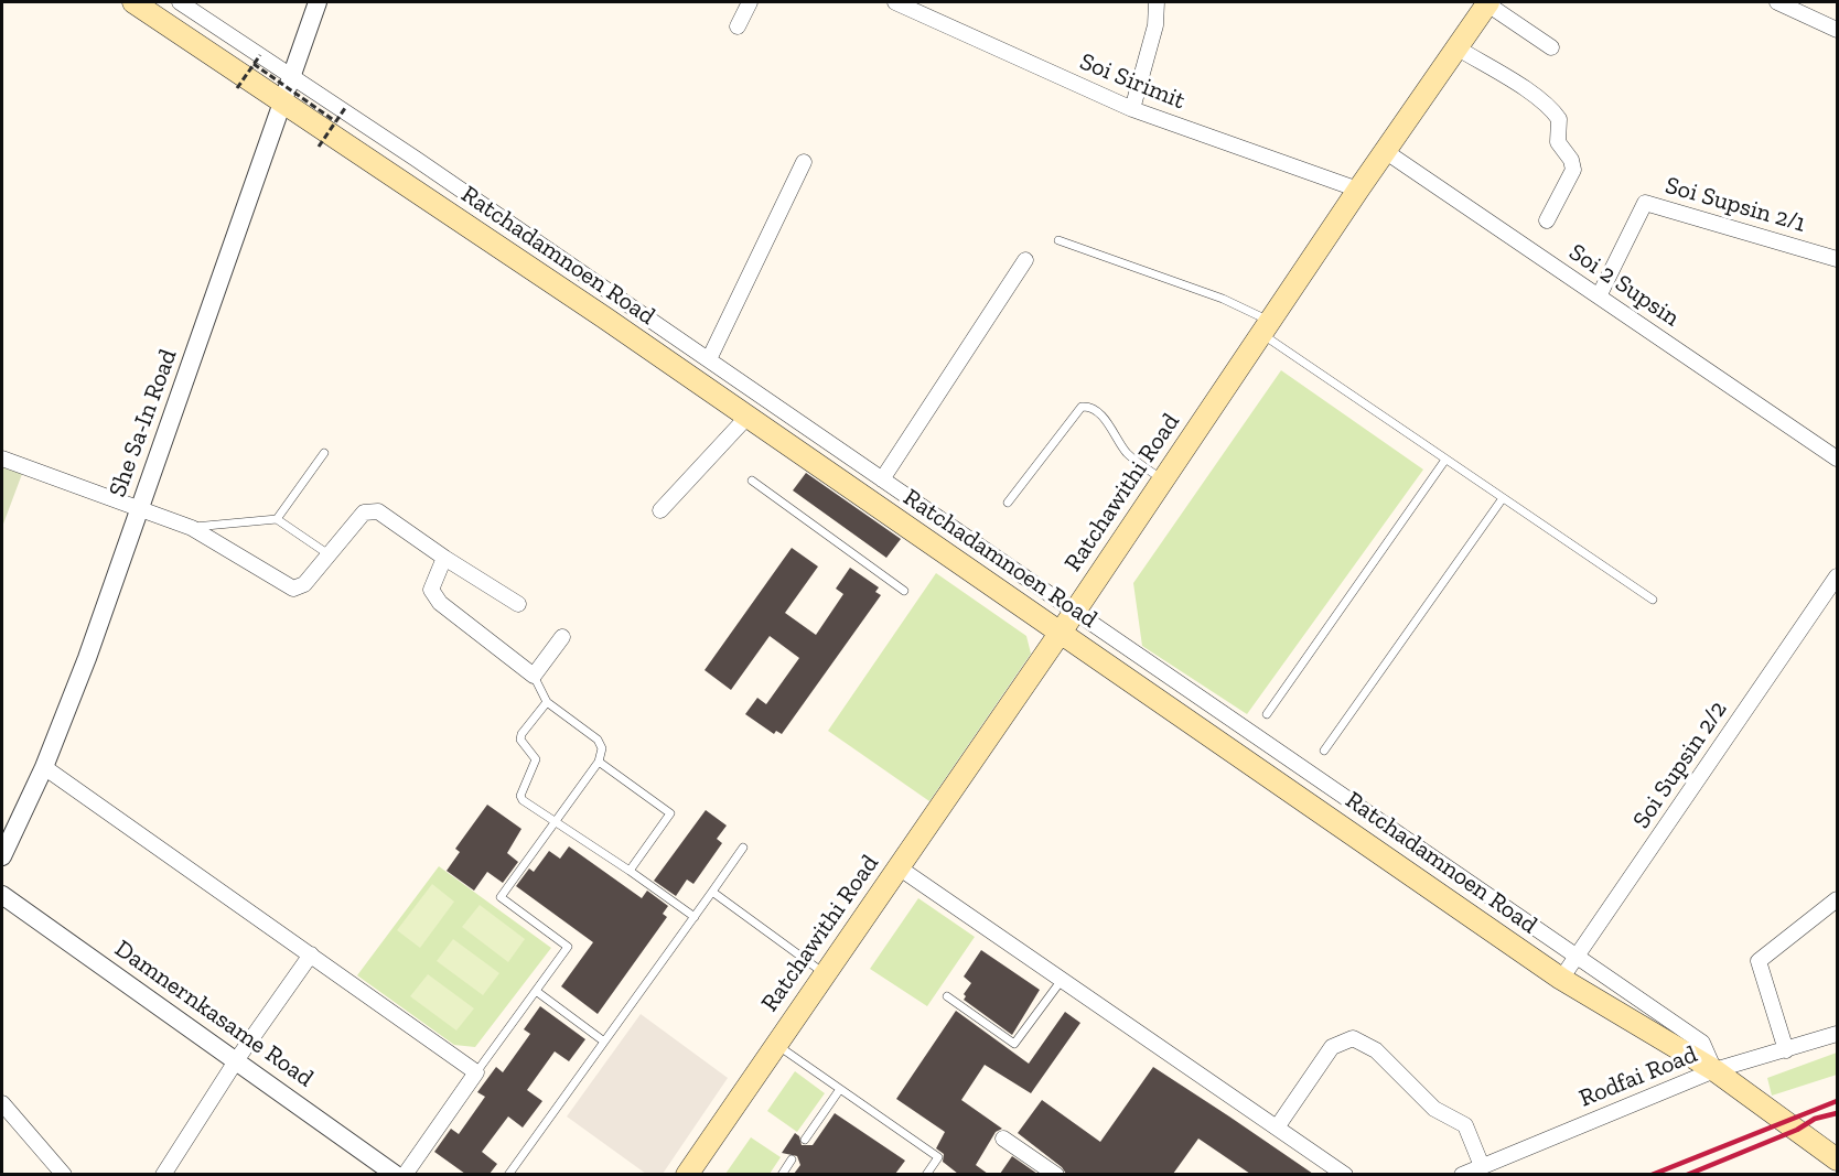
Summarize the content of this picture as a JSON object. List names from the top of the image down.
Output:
{
  "streets": {
    "main road": ["Ratchadamnoen Road", "Ratchawithi Road"],
    "street": [
      "Soi Sirimit",
      "Soi Supsin 2/1",
      "Soi 2 Supsin",
      "She Sa-In Road",
      "Soi Supsin 2/2",
      "Damnernkasame Road",
      "Rodfai Road"
    ]
  },
  "crossings": [
    ["Soi Sirimit", "Ratchawithi Road"],
    ["Soi Supsin 2/1", "Soi 2 Supsin"],
    ["Ratchadamnoen Road", "She Sa-In Road"],
    ["Ratchadamnoen Road", "Ratchawithi Road"],
    ["Ratchadamnoen Road", "Soi Supsin 2/2"],
    ["Ratchadamnoen Road", "Rodfai Road"],
    ["Soi 2 Supsin", "Ratchawithi Road"]
  ]
}
